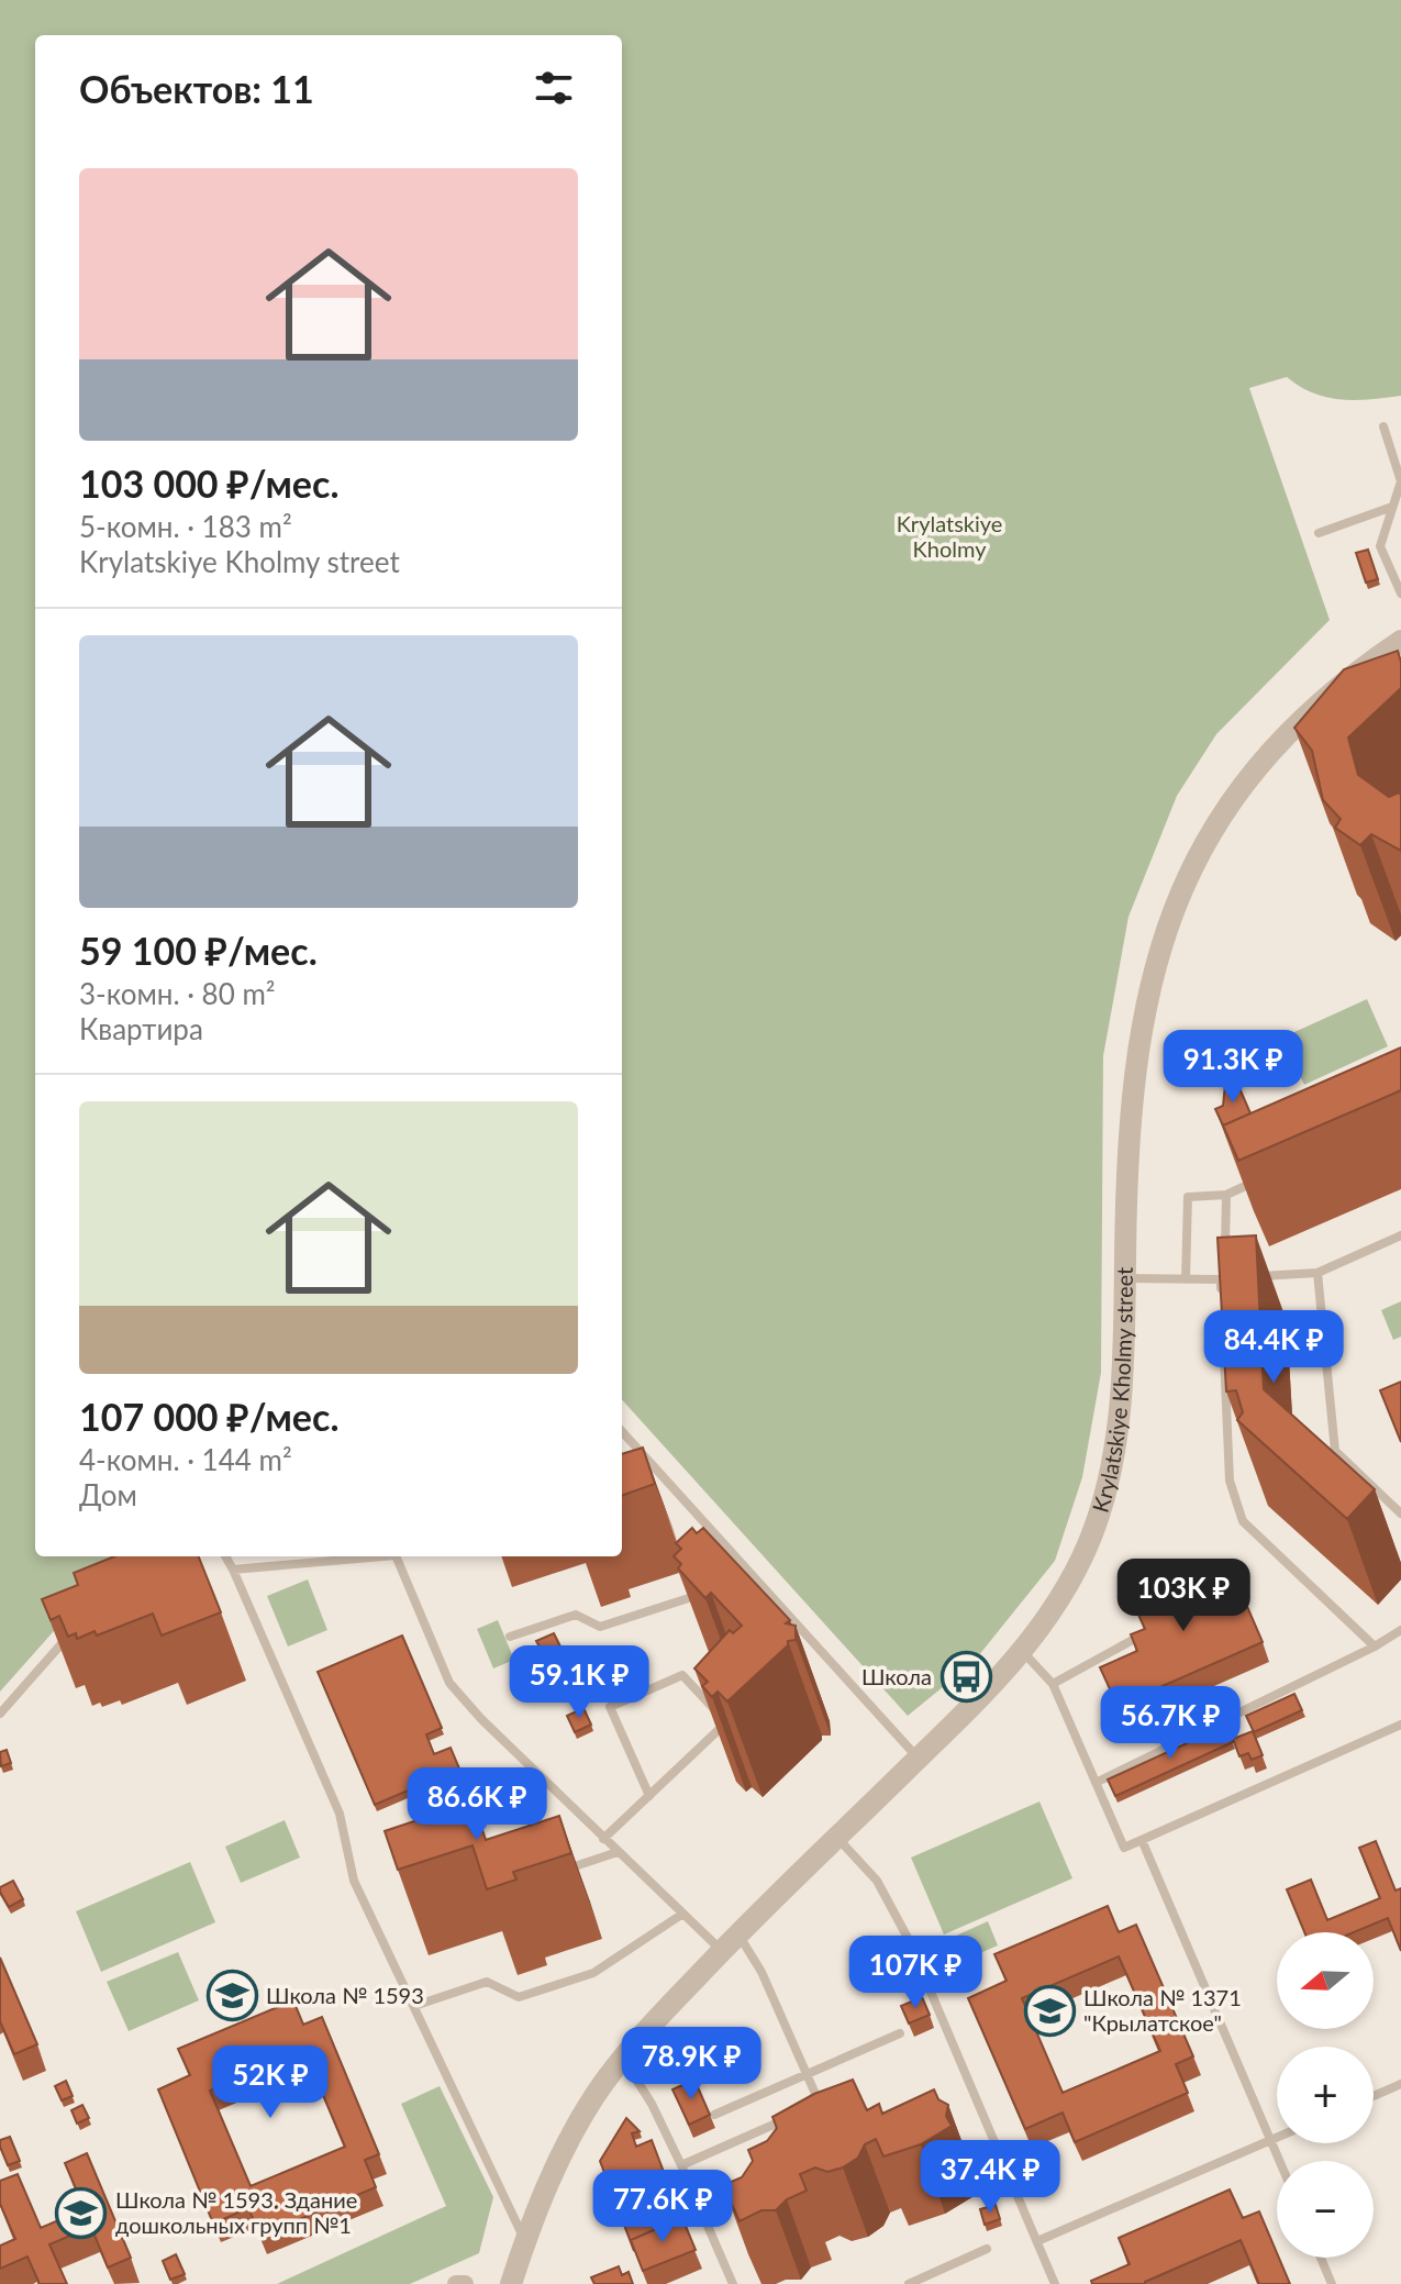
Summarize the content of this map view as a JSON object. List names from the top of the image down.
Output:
{
  "streets": {
    "street": ["Krylatskiye Kholmy street"]
  },
  "parks": ["Krylatskiye Kholmy"],
  "places": {
    "bus stop": ["Школа"],
    "school or university": ["Школа № 1593", "Школа № 1371 \"Крылатское\"", "Школа № 1593. Здание дошкольных групп №1"]
  },
  "north": "left",
  "page": {
    "heading": "Объектов: 11",
    "list": [
      {
        "name": "103 000 ₽/мес.",
        "note": "5-комн. · 183 m² · Krylatskiye Kholmy street"
      },
      {
        "name": "59 100 ₽/мес.",
        "note": "3-комн. · 80 m² · Квартира"
      },
      {
        "name": "107 000 ₽/мес.",
        "note": "4-комн. · 144 m² · Дом"
      }
    ],
    "price": [
      "91.3K ₽",
      "84.4K ₽",
      "103K ₽",
      "59.1K ₽",
      "56.7K ₽",
      "86.6K ₽",
      "107K ₽",
      "78.9K ₽",
      "52K ₽",
      "37.4K ₽",
      "77.6K ₽"
    ],
    "map_buttons": ["+", "−"]
  }
}
